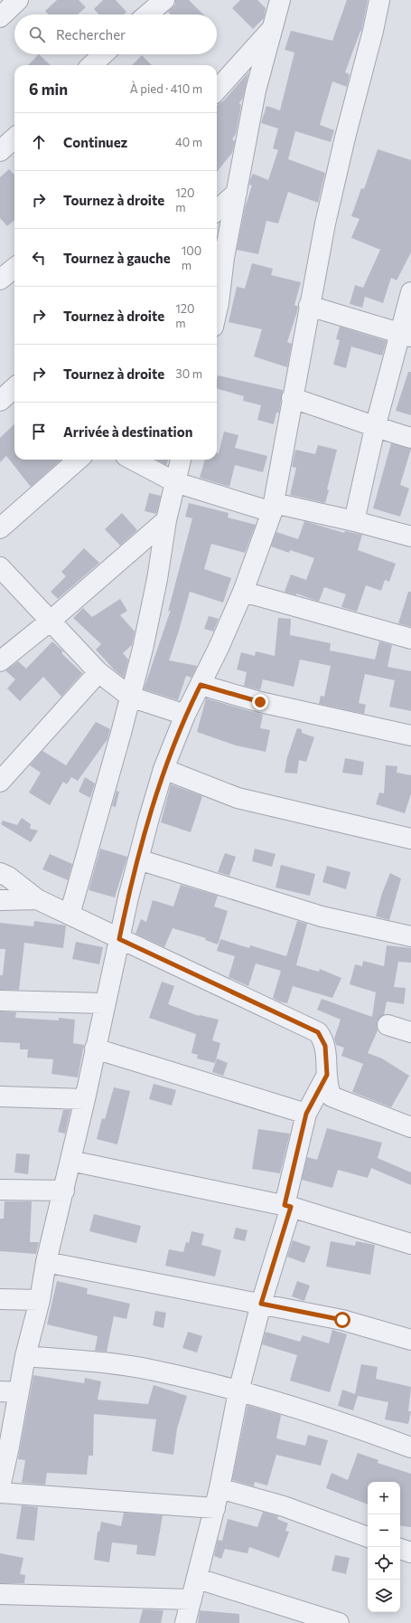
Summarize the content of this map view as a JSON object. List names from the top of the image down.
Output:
{
  "page": {
    "search": "Rechercher",
    "heading": ["6 min", "À pied · 410 m"],
    "list": [
      ["Continuez", "40 m"],
      ["Tournez à droite", "120 m"],
      ["Tournez à gauche", "100 m"],
      ["Tournez à droite", "120 m"],
      ["Tournez à droite", "30 m"],
      "Arrivée à destination"
    ],
    "map_buttons": ["+", "−"]
  }
}
